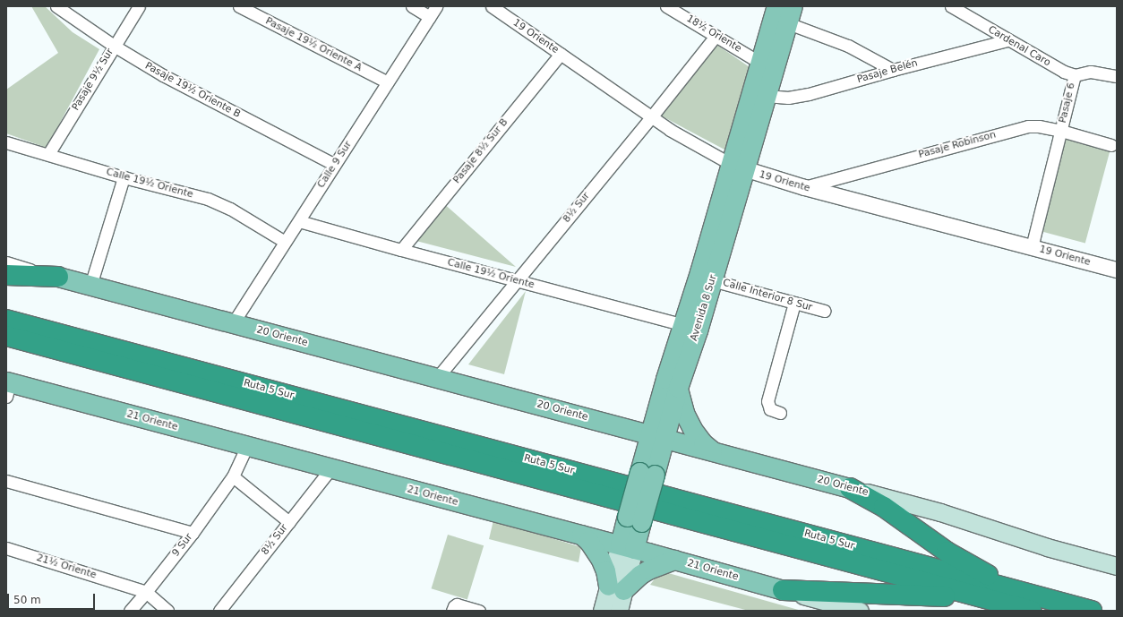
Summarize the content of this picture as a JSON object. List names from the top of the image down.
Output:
{
  "streets": {
    "highway": ["Ruta 5 Sur"],
    "main road": ["Avenida 8 Sur", "20 Oriente", "21 Oriente"],
    "street": [
      "18½ Oriente",
      "19 Oriente",
      "Pasaje 19½ Oriente A",
      "Cardenal Caro",
      "Pasaje Belén",
      "Pasaje 9½ Sur",
      "Pasaje 19½ Oriente B",
      "Pasaje 6",
      "Pasaje Robinson",
      "Pasaje 8½ Sur B",
      "Calle 9 Sur",
      "Calle 19½ Oriente",
      "8½ Sur",
      "Calle Interior 8 Sur",
      "9 Sur",
      "21½ Oriente"
    ]
  },
  "crossings": [
    ["18½ Oriente", "8½ Sur"],
    ["18½ Oriente", "Avenida 8 Sur"],
    ["19 Oriente", "Pasaje 6"],
    ["19 Oriente", "Pasaje Robinson"],
    ["19 Oriente", "Pasaje 8½ Sur B"],
    ["19 Oriente", "8½ Sur"],
    ["19 Oriente", "Avenida 8 Sur"],
    ["Pasaje 19½ Oriente A", "Calle 9 Sur"],
    ["Cardenal Caro", "Pasaje Belén"],
    ["Cardenal Caro", "Pasaje 6"],
    ["Pasaje Belén", "Avenida 8 Sur"],
    ["Pasaje 9½ Sur", "Pasaje 19½ Oriente B"],
    ["Pasaje 9½ Sur", "Calle 19½ Oriente"],
    ["Pasaje 19½ Oriente B", "Calle 9 Sur"],
    ["Pasaje 6", "Pasaje Robinson"],
    ["Pasaje 8½ Sur B", "Calle 19½ Oriente"],
    ["Calle 9 Sur", "Calle 19½ Oriente"],
    ["Calle 9 Sur", "20 Oriente"],
    ["Calle 19½ Oriente", "8½ Sur"],
    ["Calle 19½ Oriente", "Avenida 8 Sur"],
    ["8½ Sur", "20 Oriente"],
    ["8½ Sur", "21 Oriente"],
    ["Calle Interior 8 Sur", "Avenida 8 Sur"],
    ["Avenida 8 Sur", "20 Oriente"],
    ["Avenida 8 Sur", "21 Oriente"],
    ["21 Oriente", "9 Sur"],
    ["9 Sur", "21½ Oriente"]
  ],
  "scale_bar": "50 m"
}
